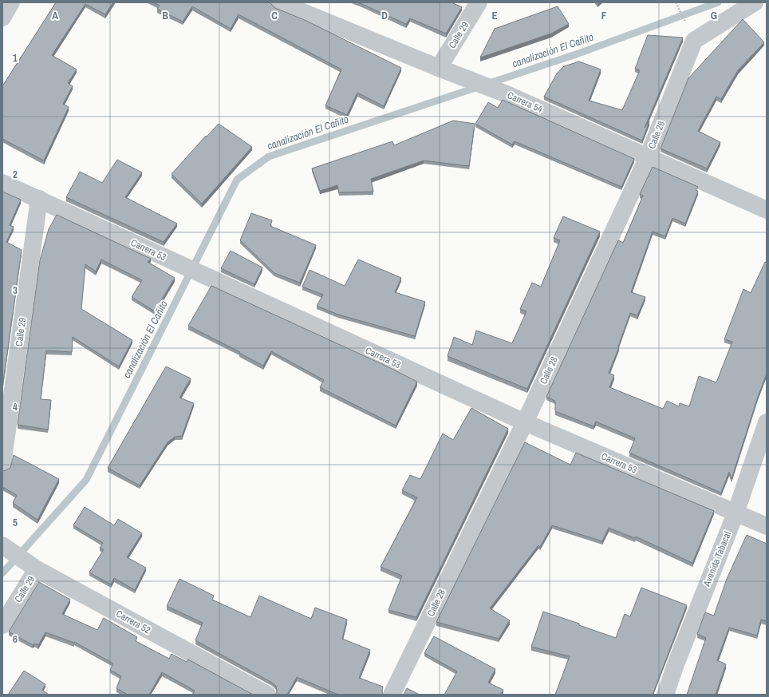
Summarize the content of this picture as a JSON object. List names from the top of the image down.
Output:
{
  "streets": {
    "street": [
      "Calle 29",
      "Carrera 54",
      "Calle 28",
      "Carrera 53",
      "Avenida Tabacal",
      "Carrera 52"
    ]
  },
  "crossings": [
    ["Calle 29", "Carrera 54"],
    ["Calle 29", "Carrera 53"],
    ["Calle 29", "Carrera 52"],
    ["Carrera 54", "Calle 28"],
    ["Calle 28", "Carrera 53"],
    ["Carrera 53", "Avenida Tabacal"]
  ],
  "water": ["canalización El Cañito"],
  "grid": {
    "columns": [
      "A",
      "B",
      "C",
      "D",
      "E",
      "F",
      "G"
    ],
    "rows": [
      "1",
      "2",
      "3",
      "4",
      "5",
      "6"
    ]
  }
}
